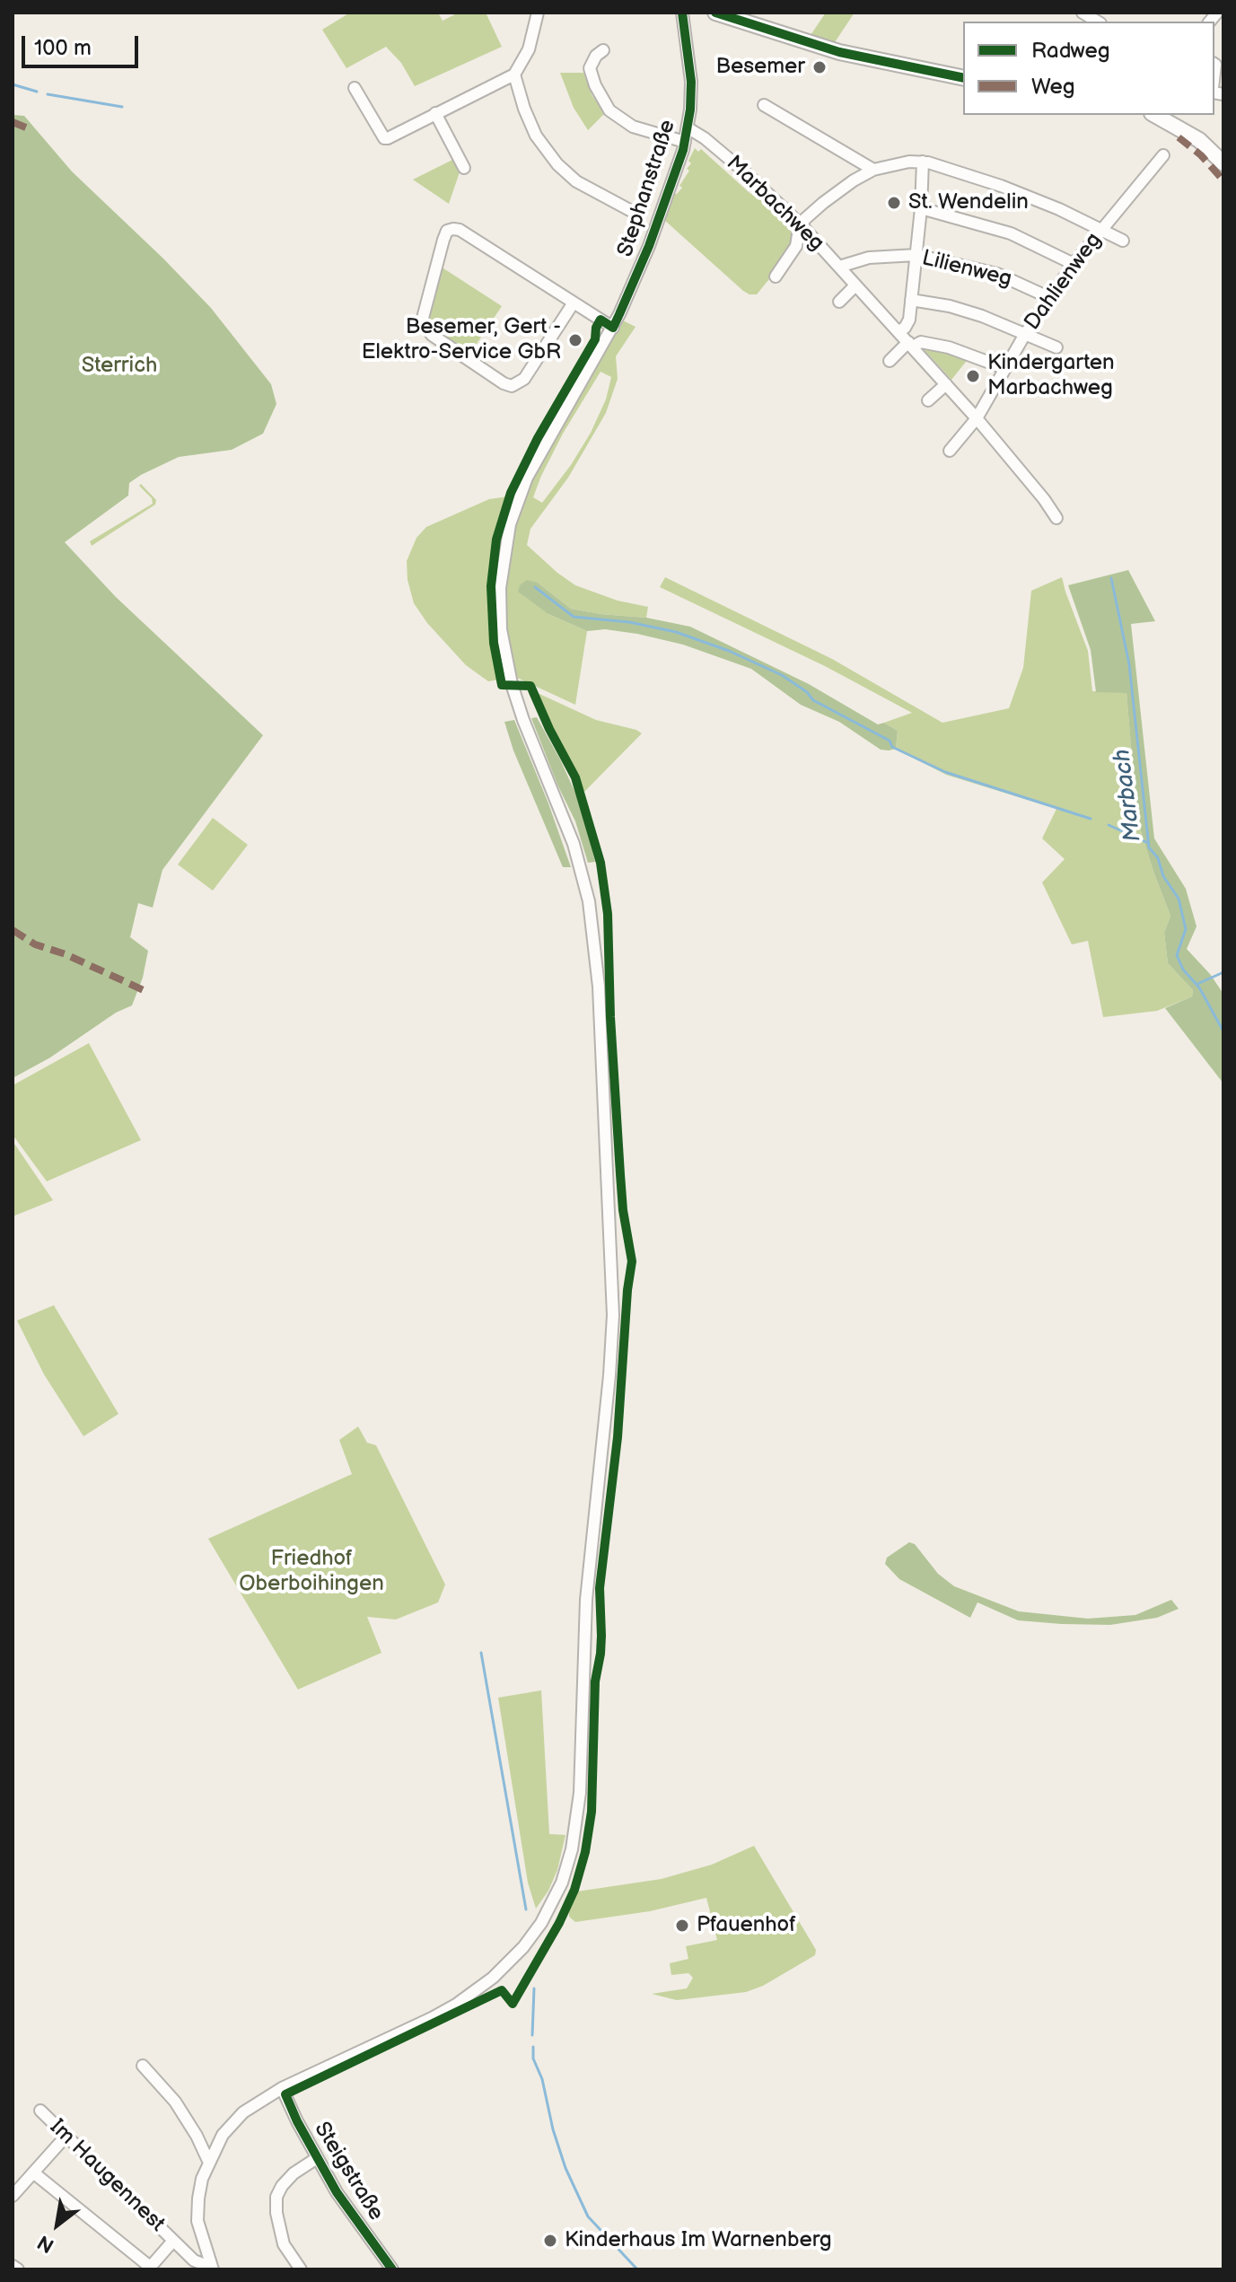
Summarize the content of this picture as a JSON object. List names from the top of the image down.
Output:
{
  "streets": {
    "street": [
      "Stephanstraße",
      "Marbachweg",
      "Lilienweg",
      "Dahlienweg",
      "Steigstraße",
      "Im Haugennest"
    ]
  },
  "crossings": [
    ["Stephanstraße", "Marbachweg"],
    ["Stephanstraße", "Steigstraße"],
    ["Stephanstraße", "Im Haugennest"],
    ["Marbachweg", "Lilienweg"],
    ["Marbachweg", "Dahlienweg"],
    ["Lilienweg", "Dahlienweg"]
  ],
  "water": ["Marbach"],
  "parks": ["Sterrich", "Friedhof Oberboihingen"],
  "places": [
    "Besemer",
    "St. Wendelin",
    "Besemer, Gert - Elektro-Service GbR",
    "Kindergarten Marbachweg",
    "Pfauenhof",
    "Kinderhaus Im Warnenberg"
  ],
  "legend": ["Radweg", "Weg"],
  "scale_bar": "100 m",
  "north": "bottom left"
}
